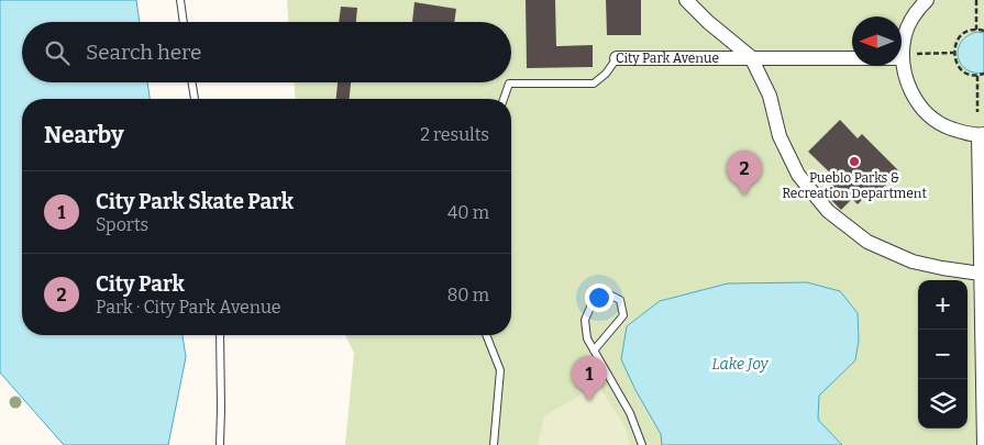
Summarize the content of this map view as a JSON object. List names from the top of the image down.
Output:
{
  "streets": {
    "street": ["City Park Avenue"]
  },
  "water": ["Lake Joy"],
  "places": ["Pueblo Parks & Recreation Department"],
  "north": "left",
  "page": {
    "search": "Search here",
    "heading": ["Nearby", "2 results"],
    "pins": ["2", "1"],
    "list": [
      {
        "mark": "1",
        "name": "City Park Skate Park",
        "note": "Sports",
        "value": "40 m"
      },
      {
        "mark": "2",
        "name": "City Park",
        "note": "Park · City Park Avenue",
        "value": "80 m"
      }
    ],
    "map_buttons": ["+", "−"]
  }
}
